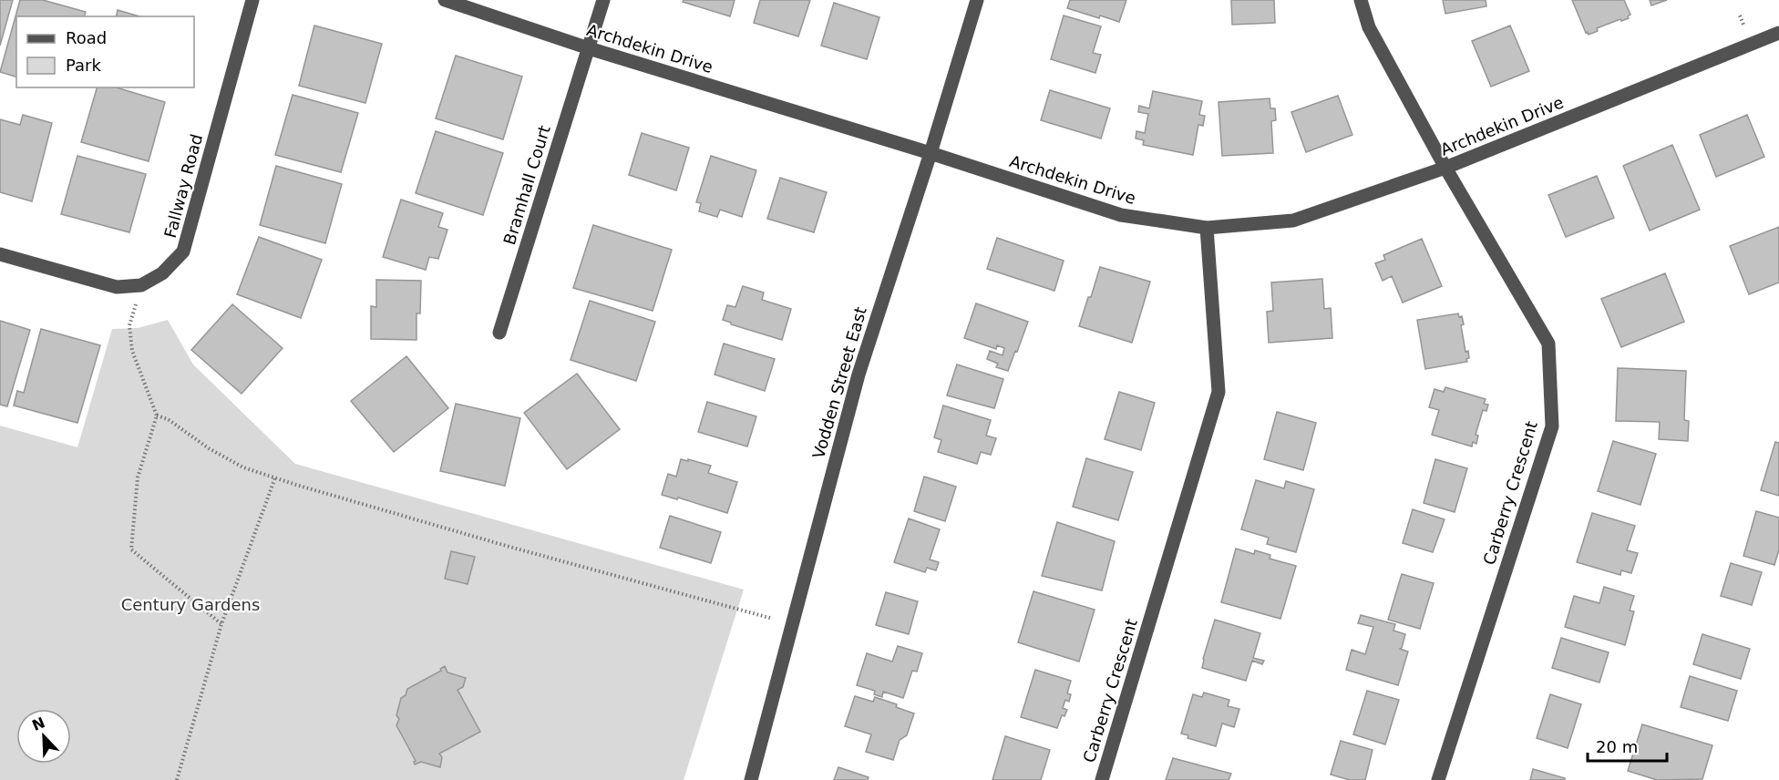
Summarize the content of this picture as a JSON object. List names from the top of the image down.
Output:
{
  "streets": {
    "street": [
      "Archdekin Drive",
      "Bramhall Court",
      "Fallway Road",
      "Vodden Street East",
      "Carberry Crescent"
    ]
  },
  "crossings": [
    ["Archdekin Drive", "Bramhall Court"],
    ["Archdekin Drive", "Vodden Street East"],
    ["Archdekin Drive", "Carberry Crescent"]
  ],
  "parks": ["Century Gardens"],
  "legend": ["Road", "Park"],
  "scale_bar": "20 m",
  "north": "top left"
}
